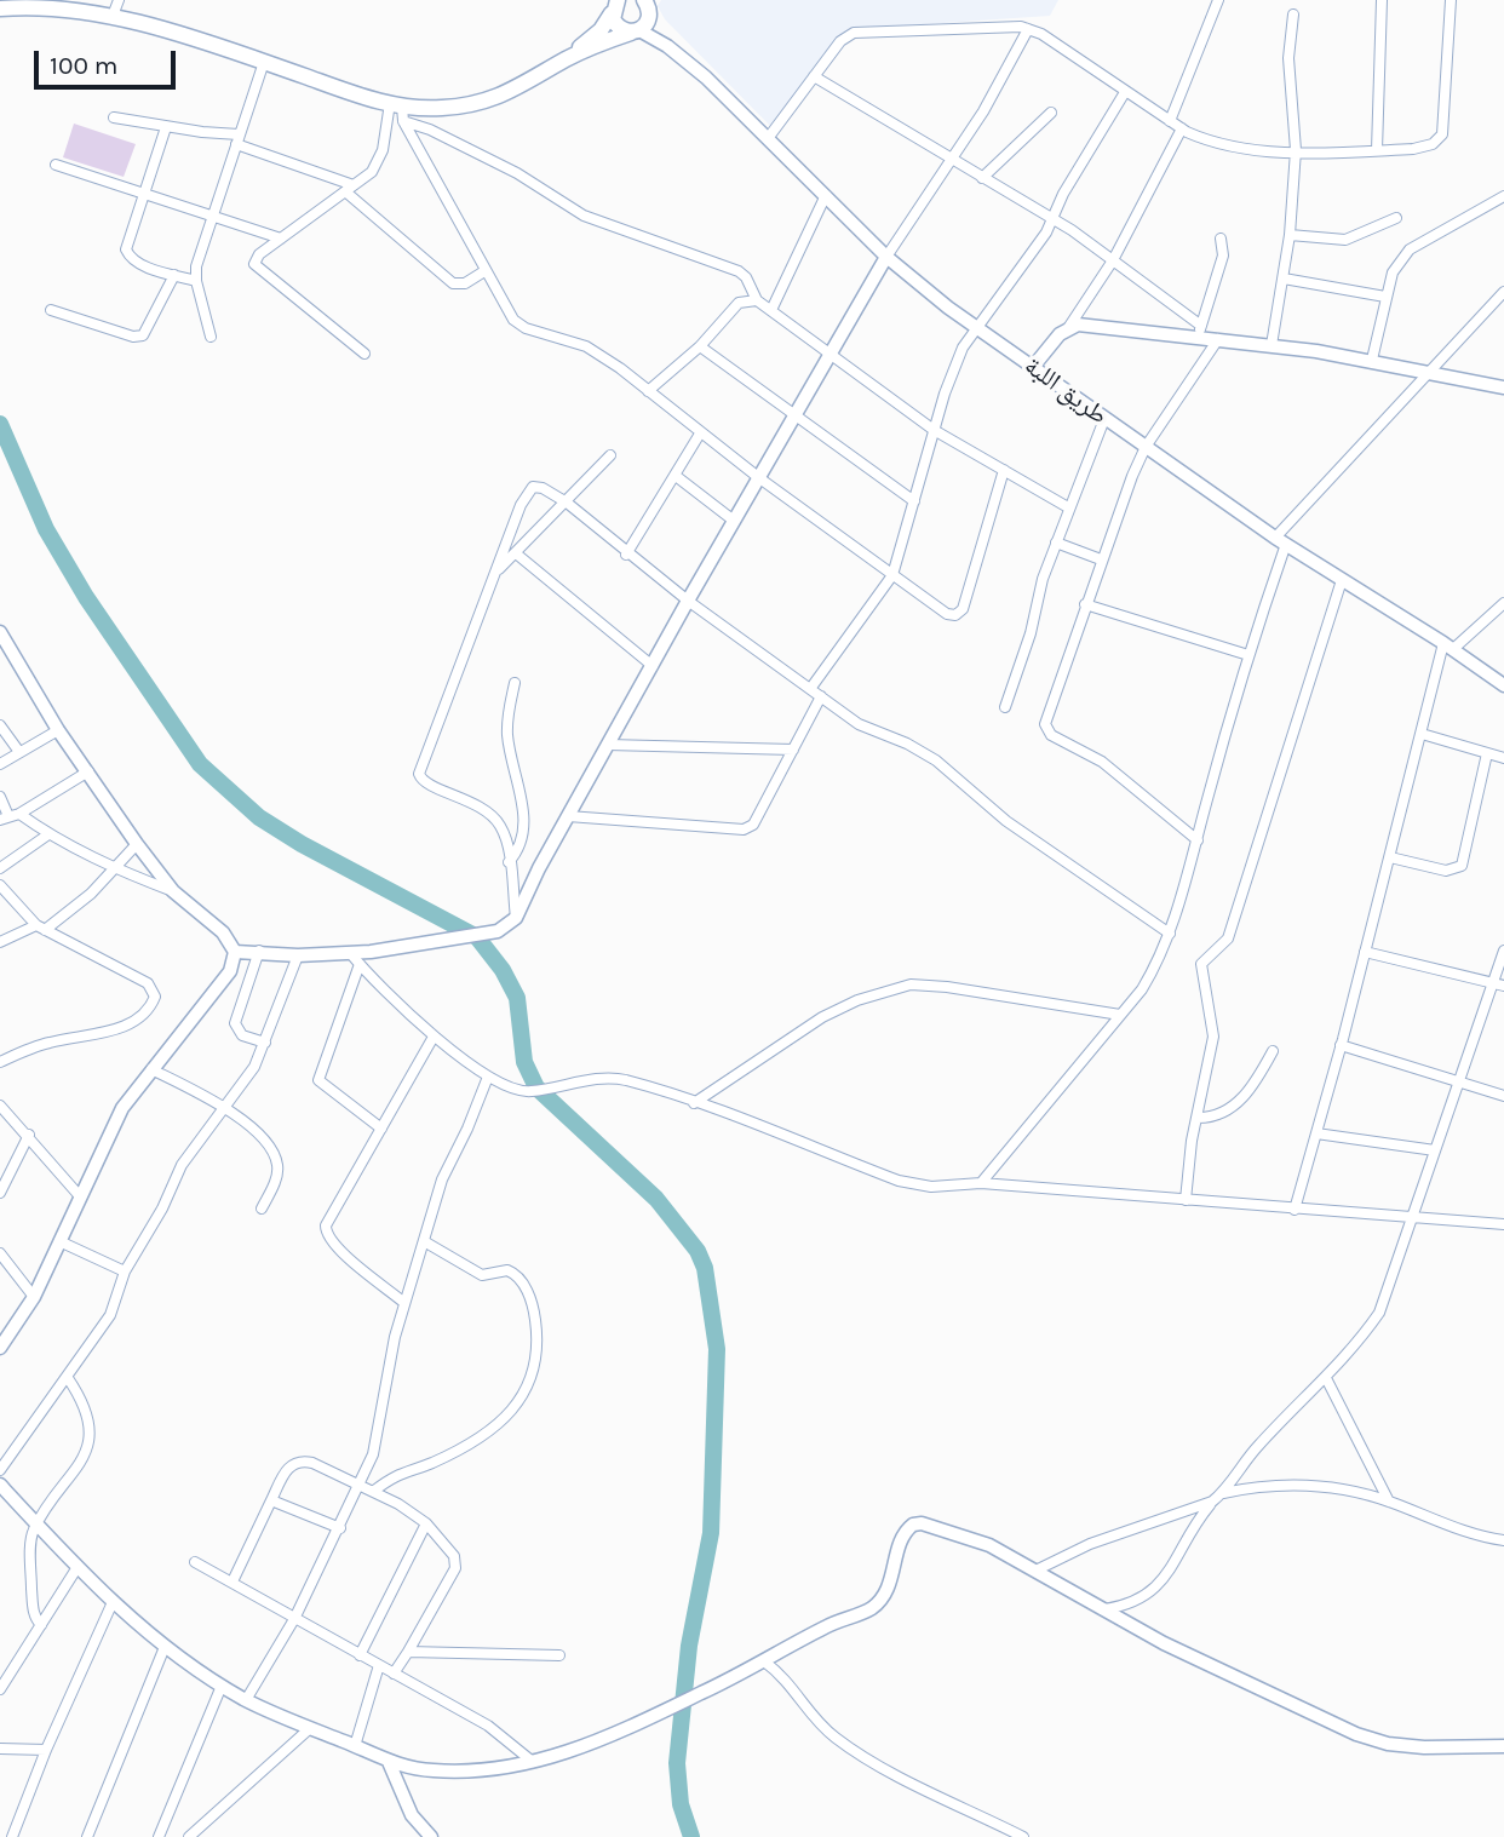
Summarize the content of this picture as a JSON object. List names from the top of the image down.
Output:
{
  "streets": {
    "street": ["طريق اللبة"]
  },
  "scale_bar": "100 m"
}
